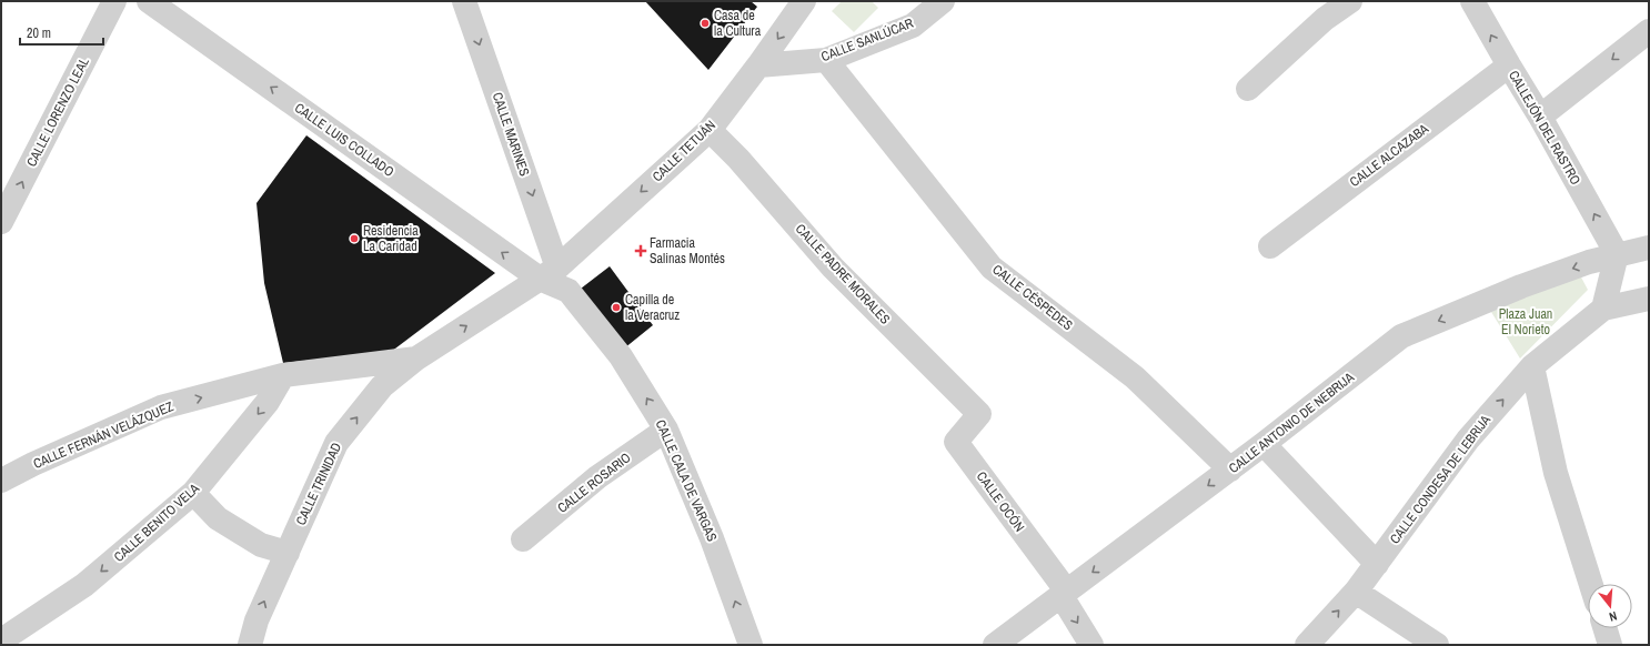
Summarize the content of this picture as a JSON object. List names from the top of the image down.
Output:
{
  "streets": {
    "street": [
      "CALLE SANLÚCAR",
      "CALLE LORENZO LEAL",
      "CALLEJÓN DEL RASTRO",
      "CALLE MARINES",
      "CALLE LUIS COLLADO",
      "CALLE TETUÁN",
      "CALLE ALCAZABA",
      "CALLE PADRE MORALES",
      "CALLE CÉSPEDES",
      "CALLE ANTONIO DE NEBRIJA",
      "CALLE FERNÁN VELÁZQUEZ",
      "CALLE CONDESA DE LEBRIJA",
      "CALLE CALA DE VARGAS",
      "CALLE ROSARIO",
      "CALLE TRINIDAD",
      "CALLE OCÓN",
      "CALLE BENITO VELA"
    ]
  },
  "crossings": [
    ["CALLE SANLÚCAR", "CALLE TETUÁN"],
    ["CALLE SANLÚCAR", "CALLE CÉSPEDES"],
    ["CALLEJÓN DEL RASTRO", "CALLE ALCAZABA"],
    ["CALLEJÓN DEL RASTRO", "CALLE ANTONIO DE NEBRIJA"],
    ["CALLE MARINES", "CALLE LUIS COLLADO"],
    ["CALLE MARINES", "CALLE TETUÁN"],
    ["CALLE MARINES", "CALLE CALA DE VARGAS"],
    ["CALLE MARINES", "CALLE TRINIDAD"],
    ["CALLE LUIS COLLADO", "CALLE TETUÁN"],
    ["CALLE LUIS COLLADO", "CALLE CALA DE VARGAS"],
    ["CALLE LUIS COLLADO", "CALLE TRINIDAD"],
    ["CALLE TETUÁN", "CALLE PADRE MORALES"],
    ["CALLE TETUÁN", "CALLE CALA DE VARGAS"],
    ["CALLE TETUÁN", "CALLE TRINIDAD"],
    ["CALLE PADRE MORALES", "CALLE OCÓN"],
    ["CALLE CÉSPEDES", "CALLE ANTONIO DE NEBRIJA"],
    ["CALLE ANTONIO DE NEBRIJA", "CALLE OCÓN"],
    ["CALLE FERNÁN VELÁZQUEZ", "CALLE TRINIDAD"],
    ["CALLE FERNÁN VELÁZQUEZ", "CALLE BENITO VELA"],
    ["CALLE CALA DE VARGAS", "CALLE ROSARIO"],
    ["CALLE CALA DE VARGAS", "CALLE TRINIDAD"]
  ],
  "one_way": [
    "CALLE LORENZO LEAL",
    "CALLEJÓN DEL RASTRO",
    "CALLE MARINES",
    "CALLE LUIS COLLADO",
    "CALLE TETUÁN",
    "CALLE ANTONIO DE NEBRIJA",
    "CALLE FERNÁN VELÁZQUEZ",
    "CALLE CONDESA DE LEBRIJA",
    "CALLE CALA DE VARGAS",
    "CALLE TRINIDAD",
    "CALLE BENITO VELA"
  ],
  "parks": ["Plaza Juan El Norieto"],
  "places": {
    "other": ["Casa de la Cultura", "Residencia La Caridad", "Capilla de la Veracruz"],
    "health": ["Farmacia Salinas Montés"]
  },
  "scale_bar": "20 m",
  "north": "bottom"
}
